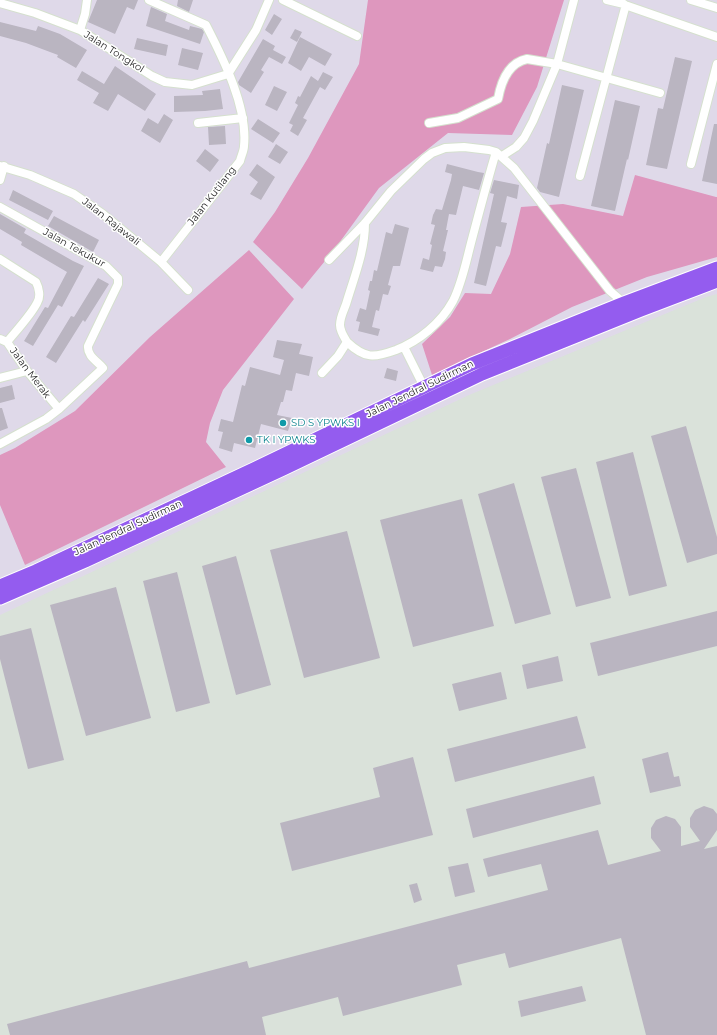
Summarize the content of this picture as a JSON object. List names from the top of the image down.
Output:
{
  "streets": {
    "highway": ["Jalan Jendral Sudirman"],
    "street": [
      "Jalan Tongkol",
      "Jalan Kutilang",
      "Jalan Rajawali",
      "Jalan Tekukur",
      "Jalan Merak"
    ]
  },
  "crossings": [
    ["Jalan Tongkol", "Jalan Kutilang"],
    ["Jalan Kutilang", "Jalan Rajawali"],
    ["Jalan Tekukur", "Jalan Merak"]
  ],
  "places": ["SD S YPWKS I", "TK I YPWKS"]
}
